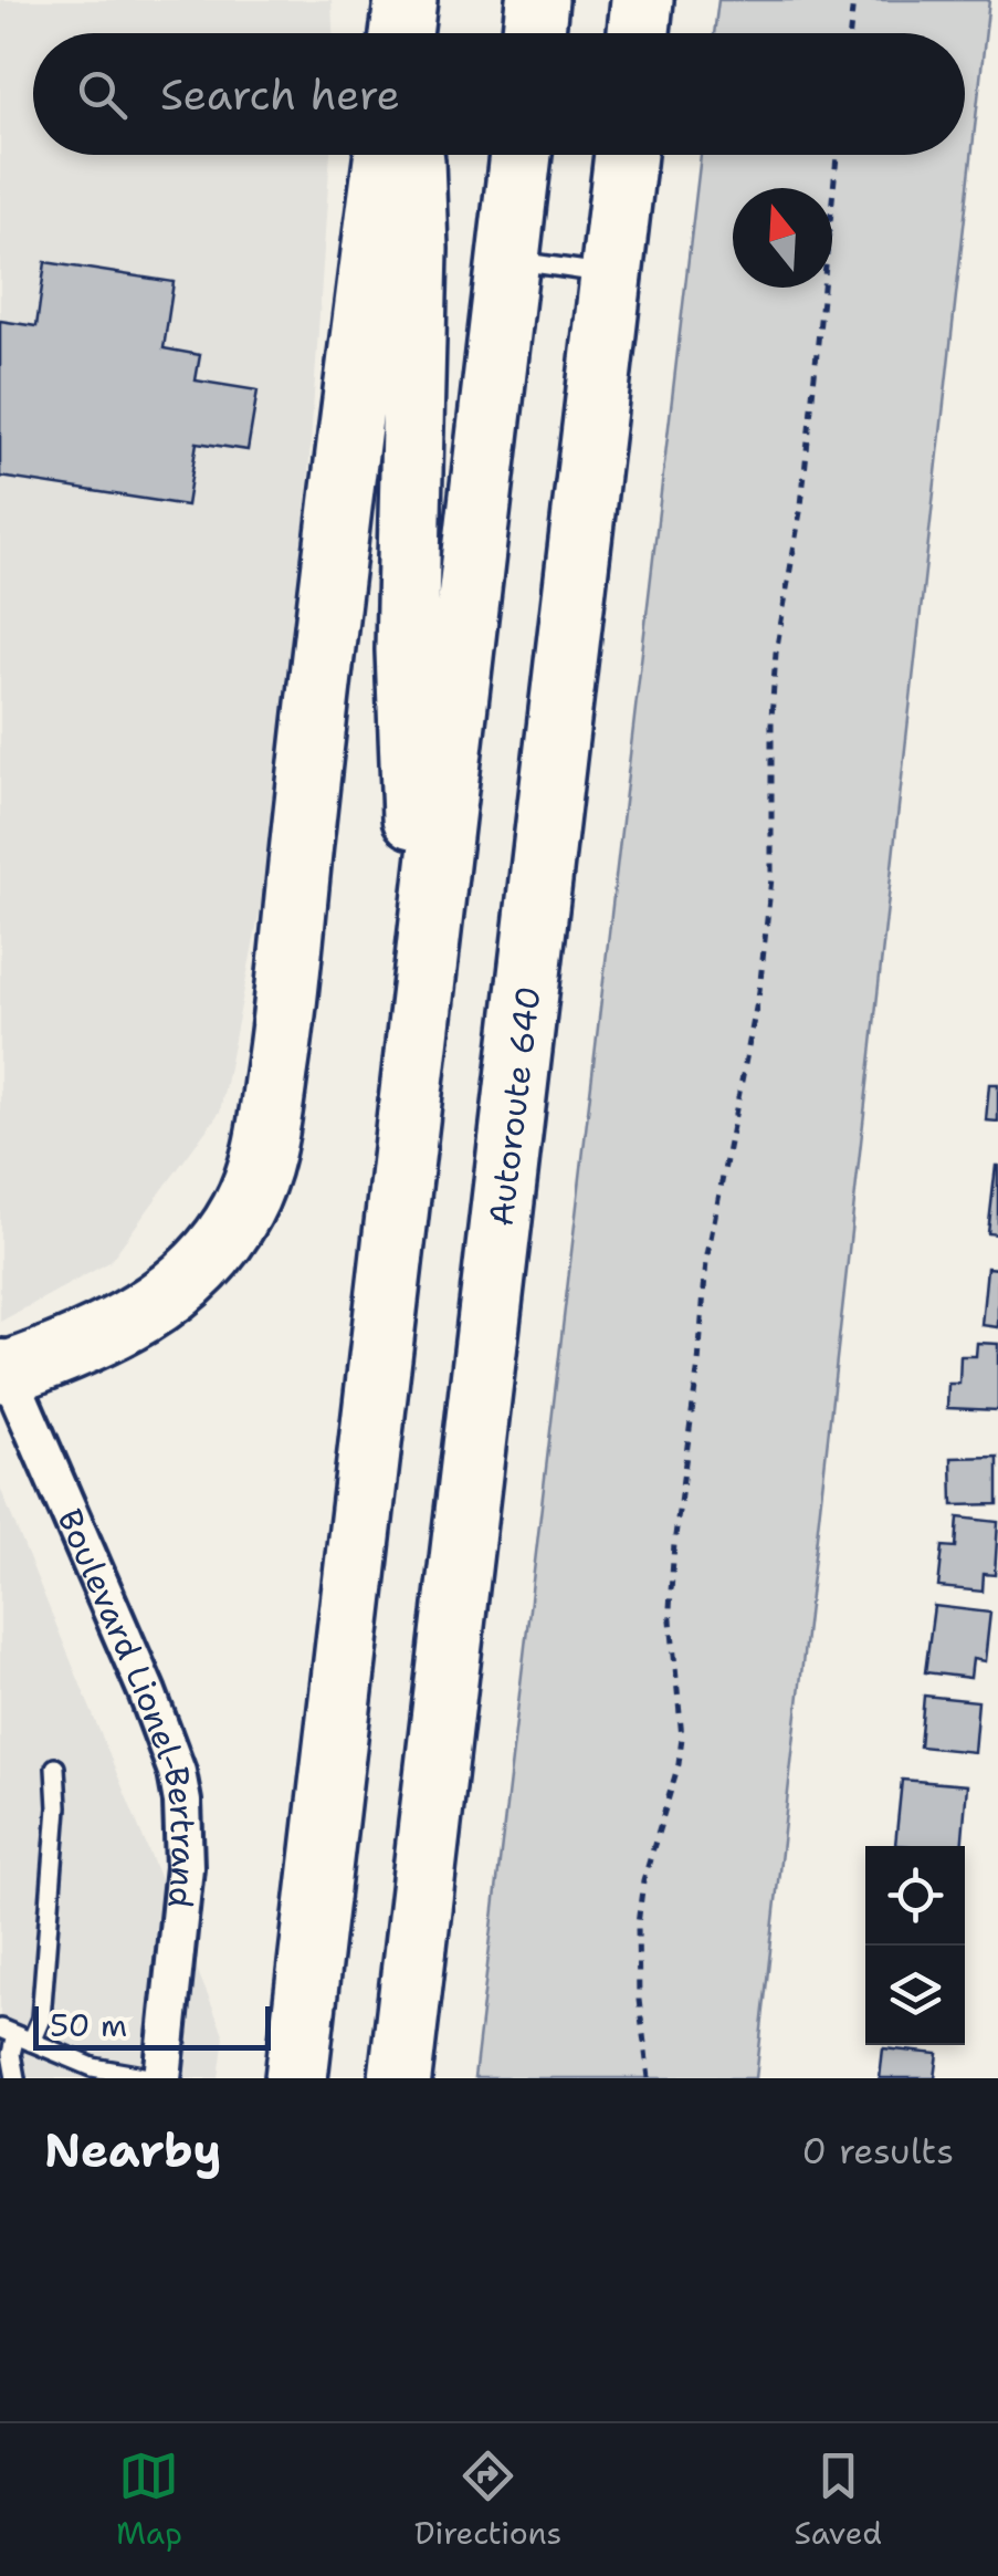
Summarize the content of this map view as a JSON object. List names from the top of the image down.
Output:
{
  "streets": {
    "highway": ["Autoroute 640"],
    "street": ["Boulevard Lionel-Bertrand"]
  },
  "scale_bar": "50 m",
  "north": "top",
  "page": {
    "search": "Search here",
    "scale": "50 m",
    "heading": ["Nearby", "0 results"],
    "nav": ["Map", "Directions", "Saved"]
  }
}
